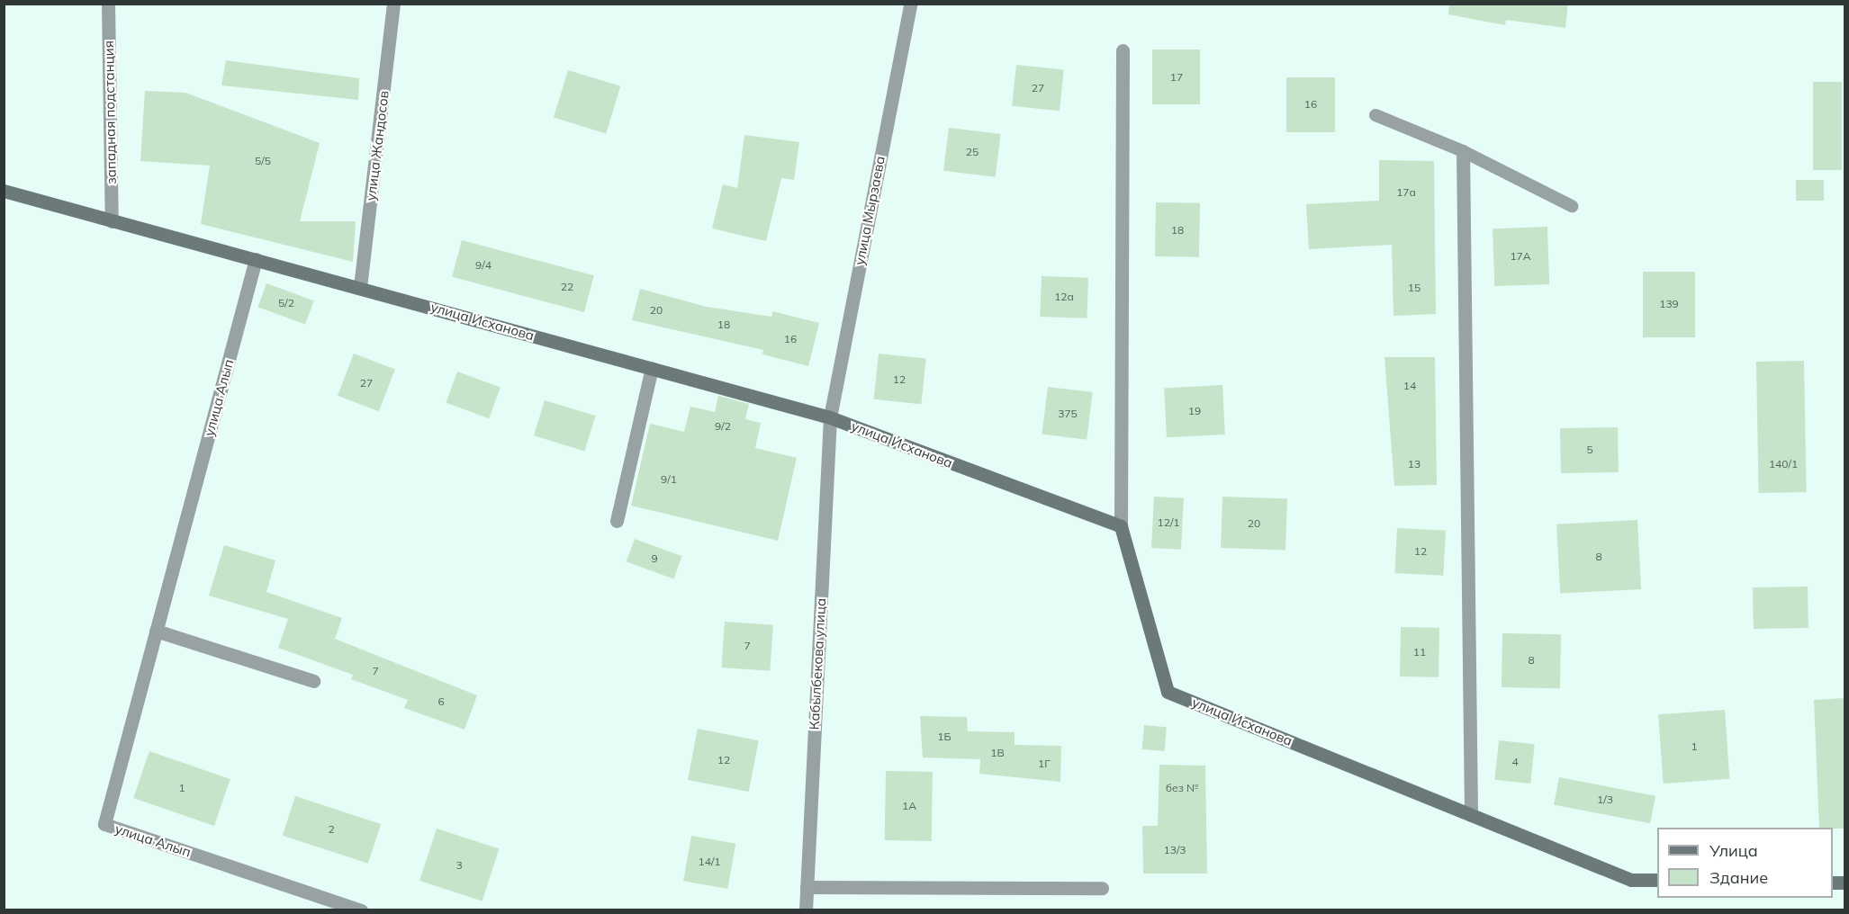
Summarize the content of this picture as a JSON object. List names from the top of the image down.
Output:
{
  "streets": {
    "main road": ["улица Исханова"],
    "street": [
      "западная подстанция",
      "улица Жандосов",
      "улица Мырзаева",
      "улица Алып",
      "Кабылбекова улица"
    ]
  },
  "crossings": [
    ["западная подстанция", "улица Исханова"],
    ["улица Жандосов", "улица Исханова"],
    ["улица Мырзаева", "улица Исханова"],
    ["улица Мырзаева", "Кабылбекова улица"],
    ["улица Исханова", "улица Алып"],
    ["улица Исханова", "Кабылбекова улица"]
  ],
  "house_numbers": [
    "17",
    "27",
    "16",
    "25",
    "5/5",
    "17а",
    "18",
    "17А",
    "9/4",
    "22",
    "15",
    "12а",
    "5/2",
    "139",
    "20",
    "18",
    "16",
    "12",
    "27",
    "14",
    "19",
    "375",
    "9/2",
    "5",
    "13",
    "140/1",
    "9/1",
    "12/1",
    "20",
    "12",
    "8",
    "9",
    "7",
    "11",
    "8",
    "7",
    "6",
    "1Б",
    "1",
    "1В",
    "12",
    "4",
    "1Г",
    "1",
    "без №",
    "1/3",
    "1А",
    "2",
    "13/3",
    "14/1",
    "3"
  ],
  "legend": ["Улица", "Здание"]
}
